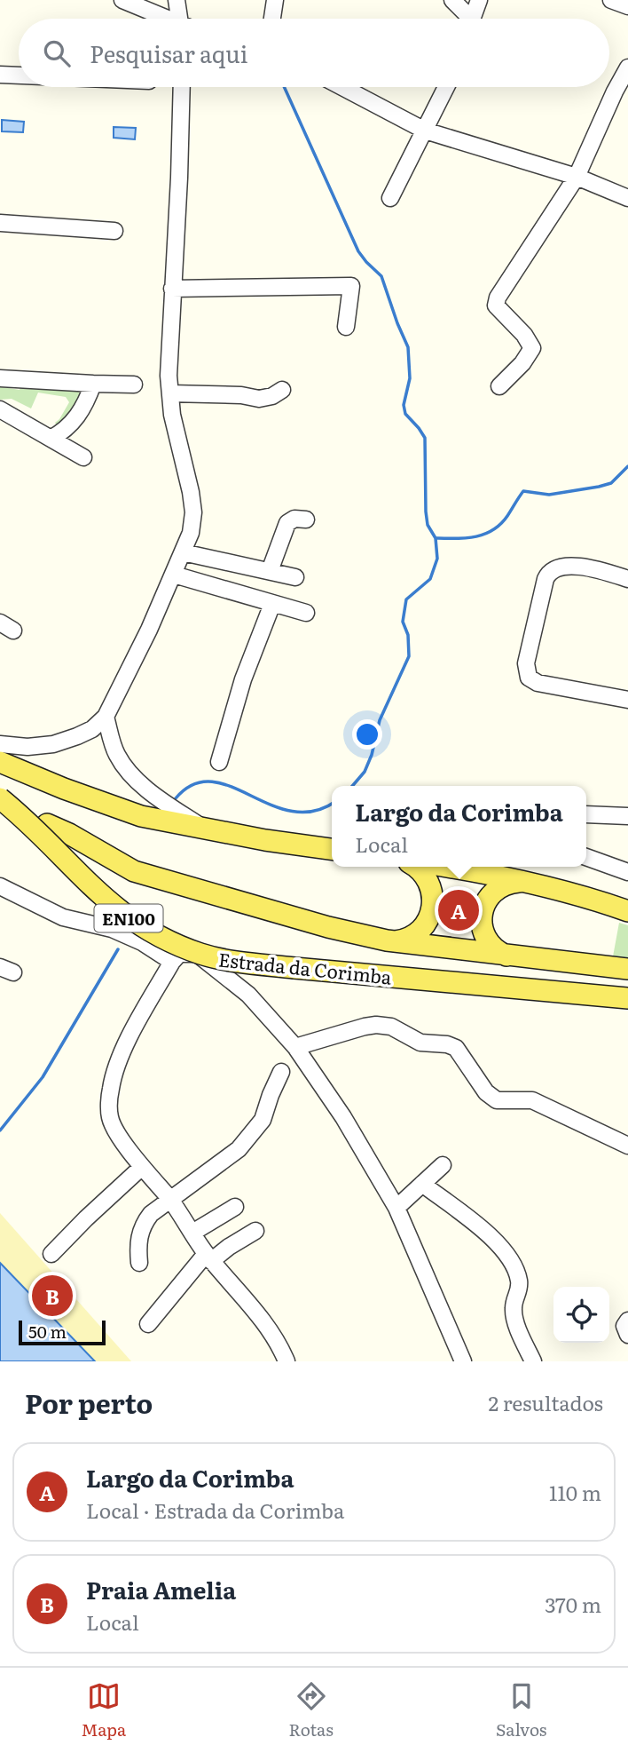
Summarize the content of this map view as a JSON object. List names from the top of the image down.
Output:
{
  "streets": {
    "main road": ["EN100", "Estrada da Corimba"]
  },
  "scale_bar": "50 m",
  "page": {
    "search": "Pesquisar aqui",
    "popup": ["Largo da Corimba", "Local"],
    "pins": ["A", "B"],
    "scale": "50 m",
    "heading": ["Por perto", "2 resultados"],
    "list": [
      {
        "mark": "A",
        "name": "Largo da Corimba",
        "note": "Local · Estrada da Corimba",
        "value": "110 m"
      },
      {
        "mark": "B",
        "name": "Praia Amelia",
        "note": "Local",
        "value": "370 m"
      }
    ],
    "nav": ["Mapa", "Rotas", "Salvos"]
  }
}
